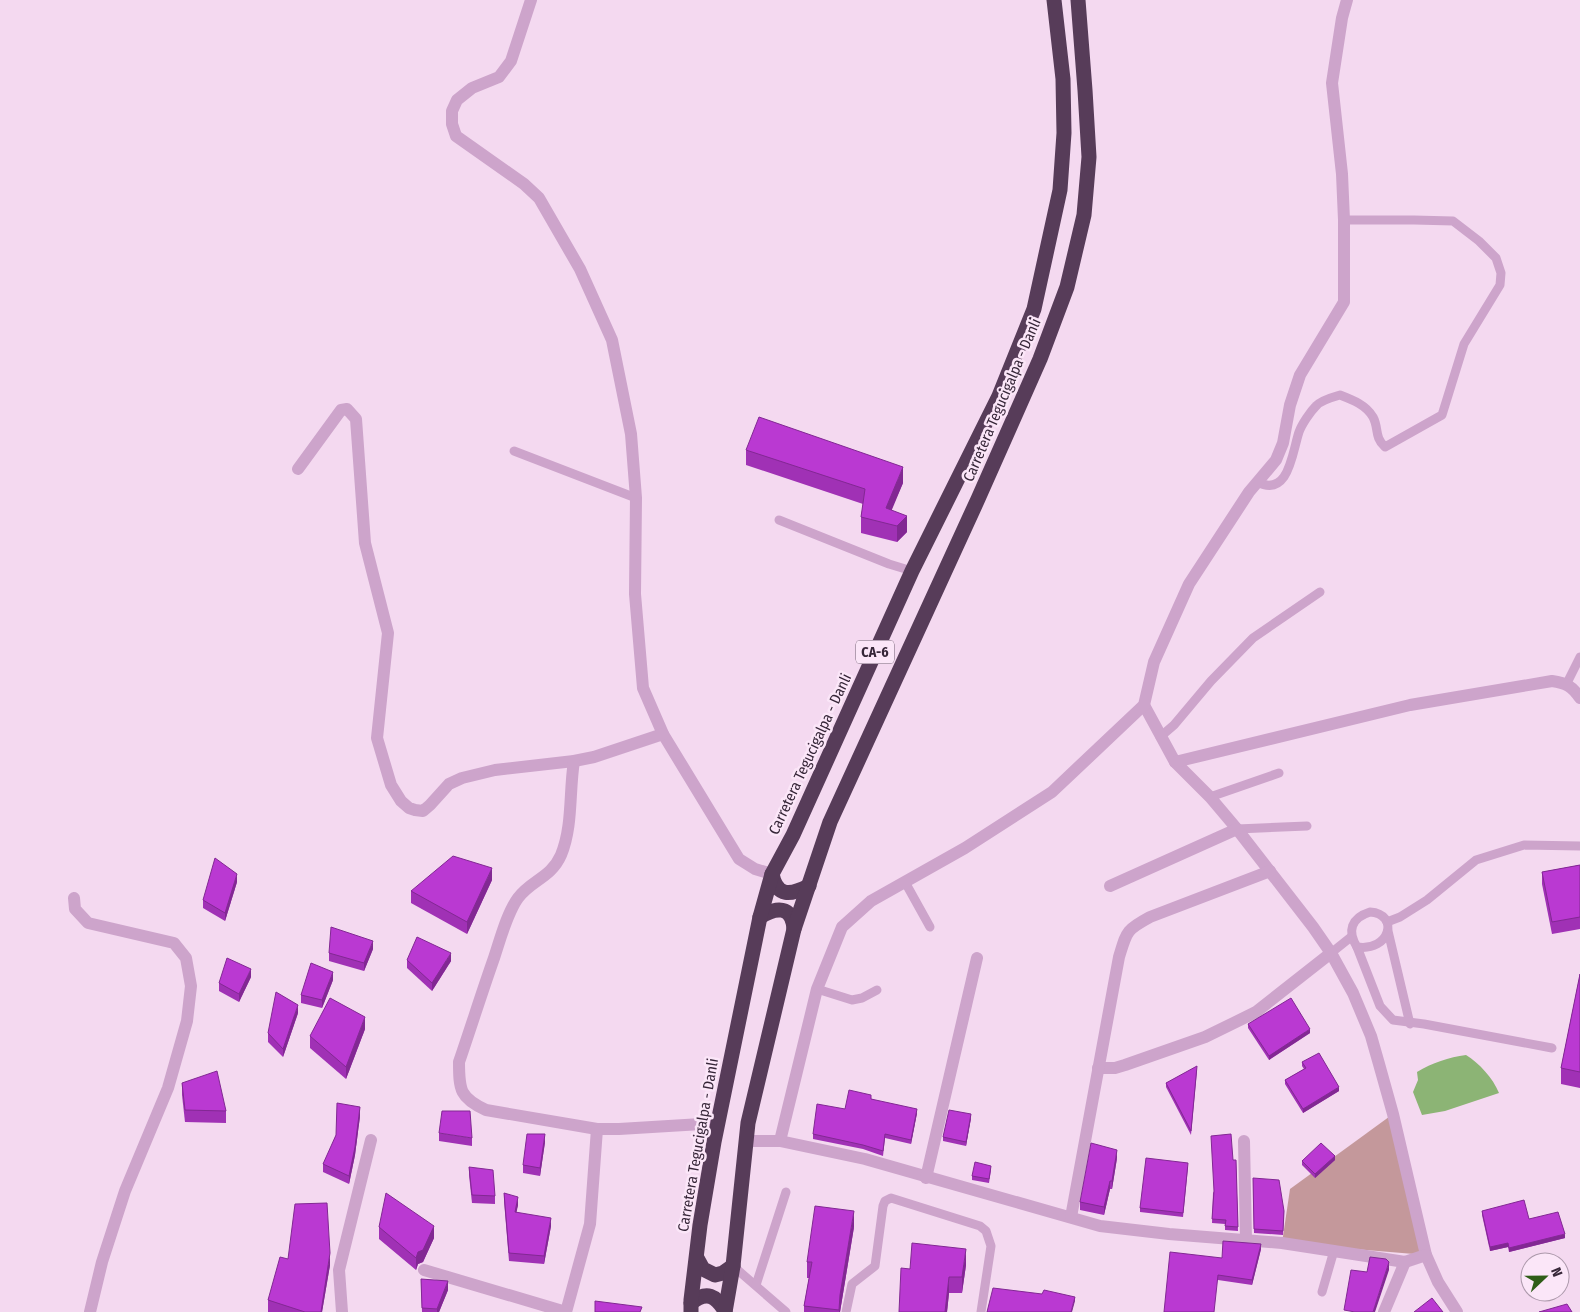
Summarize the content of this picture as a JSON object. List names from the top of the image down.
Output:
{
  "streets": {
    "highway": ["Carretera Tegucigalpa - Danli", "CA-6"]
  },
  "north": "right"
}
